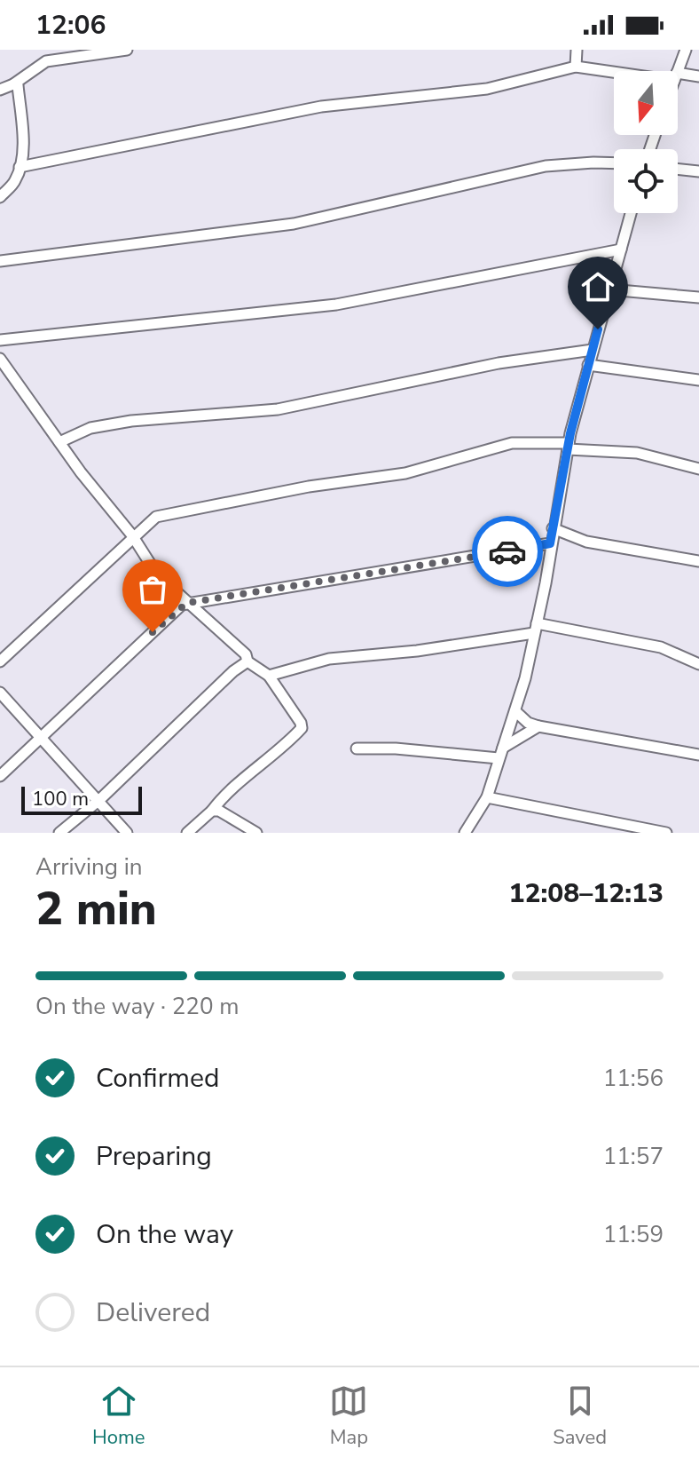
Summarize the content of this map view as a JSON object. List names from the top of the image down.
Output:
{
  "scale_bar": "100 m",
  "north": "bottom",
  "page": {
    "status": "12:06",
    "scale": "100 m",
    "heading": ["2 min", "Arriving in", "12:08–12:13"],
    "bar": "On the way · 220 m",
    "list": [
      ["Confirmed", "11:56"],
      ["Preparing", "11:57"],
      ["On the way", "11:59"],
      "Delivered"
    ],
    "tabs": ["Home", "Map", "Saved"]
  }
}
